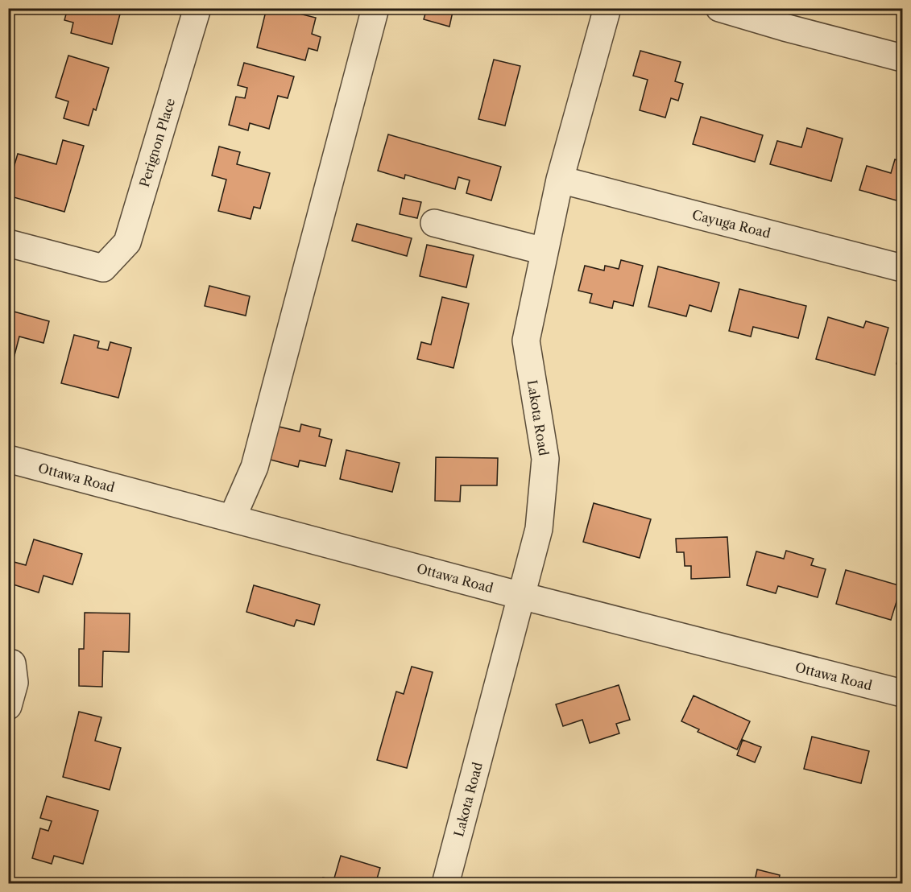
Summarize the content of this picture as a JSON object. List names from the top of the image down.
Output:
{
  "streets": {
    "street": [
      "Perignon Place",
      "Cayuga Road",
      "Lakota Road",
      "Ottawa Road"
    ]
  },
  "crossings": [
    ["Cayuga Road", "Lakota Road"],
    ["Lakota Road", "Ottawa Road"]
  ]
}
